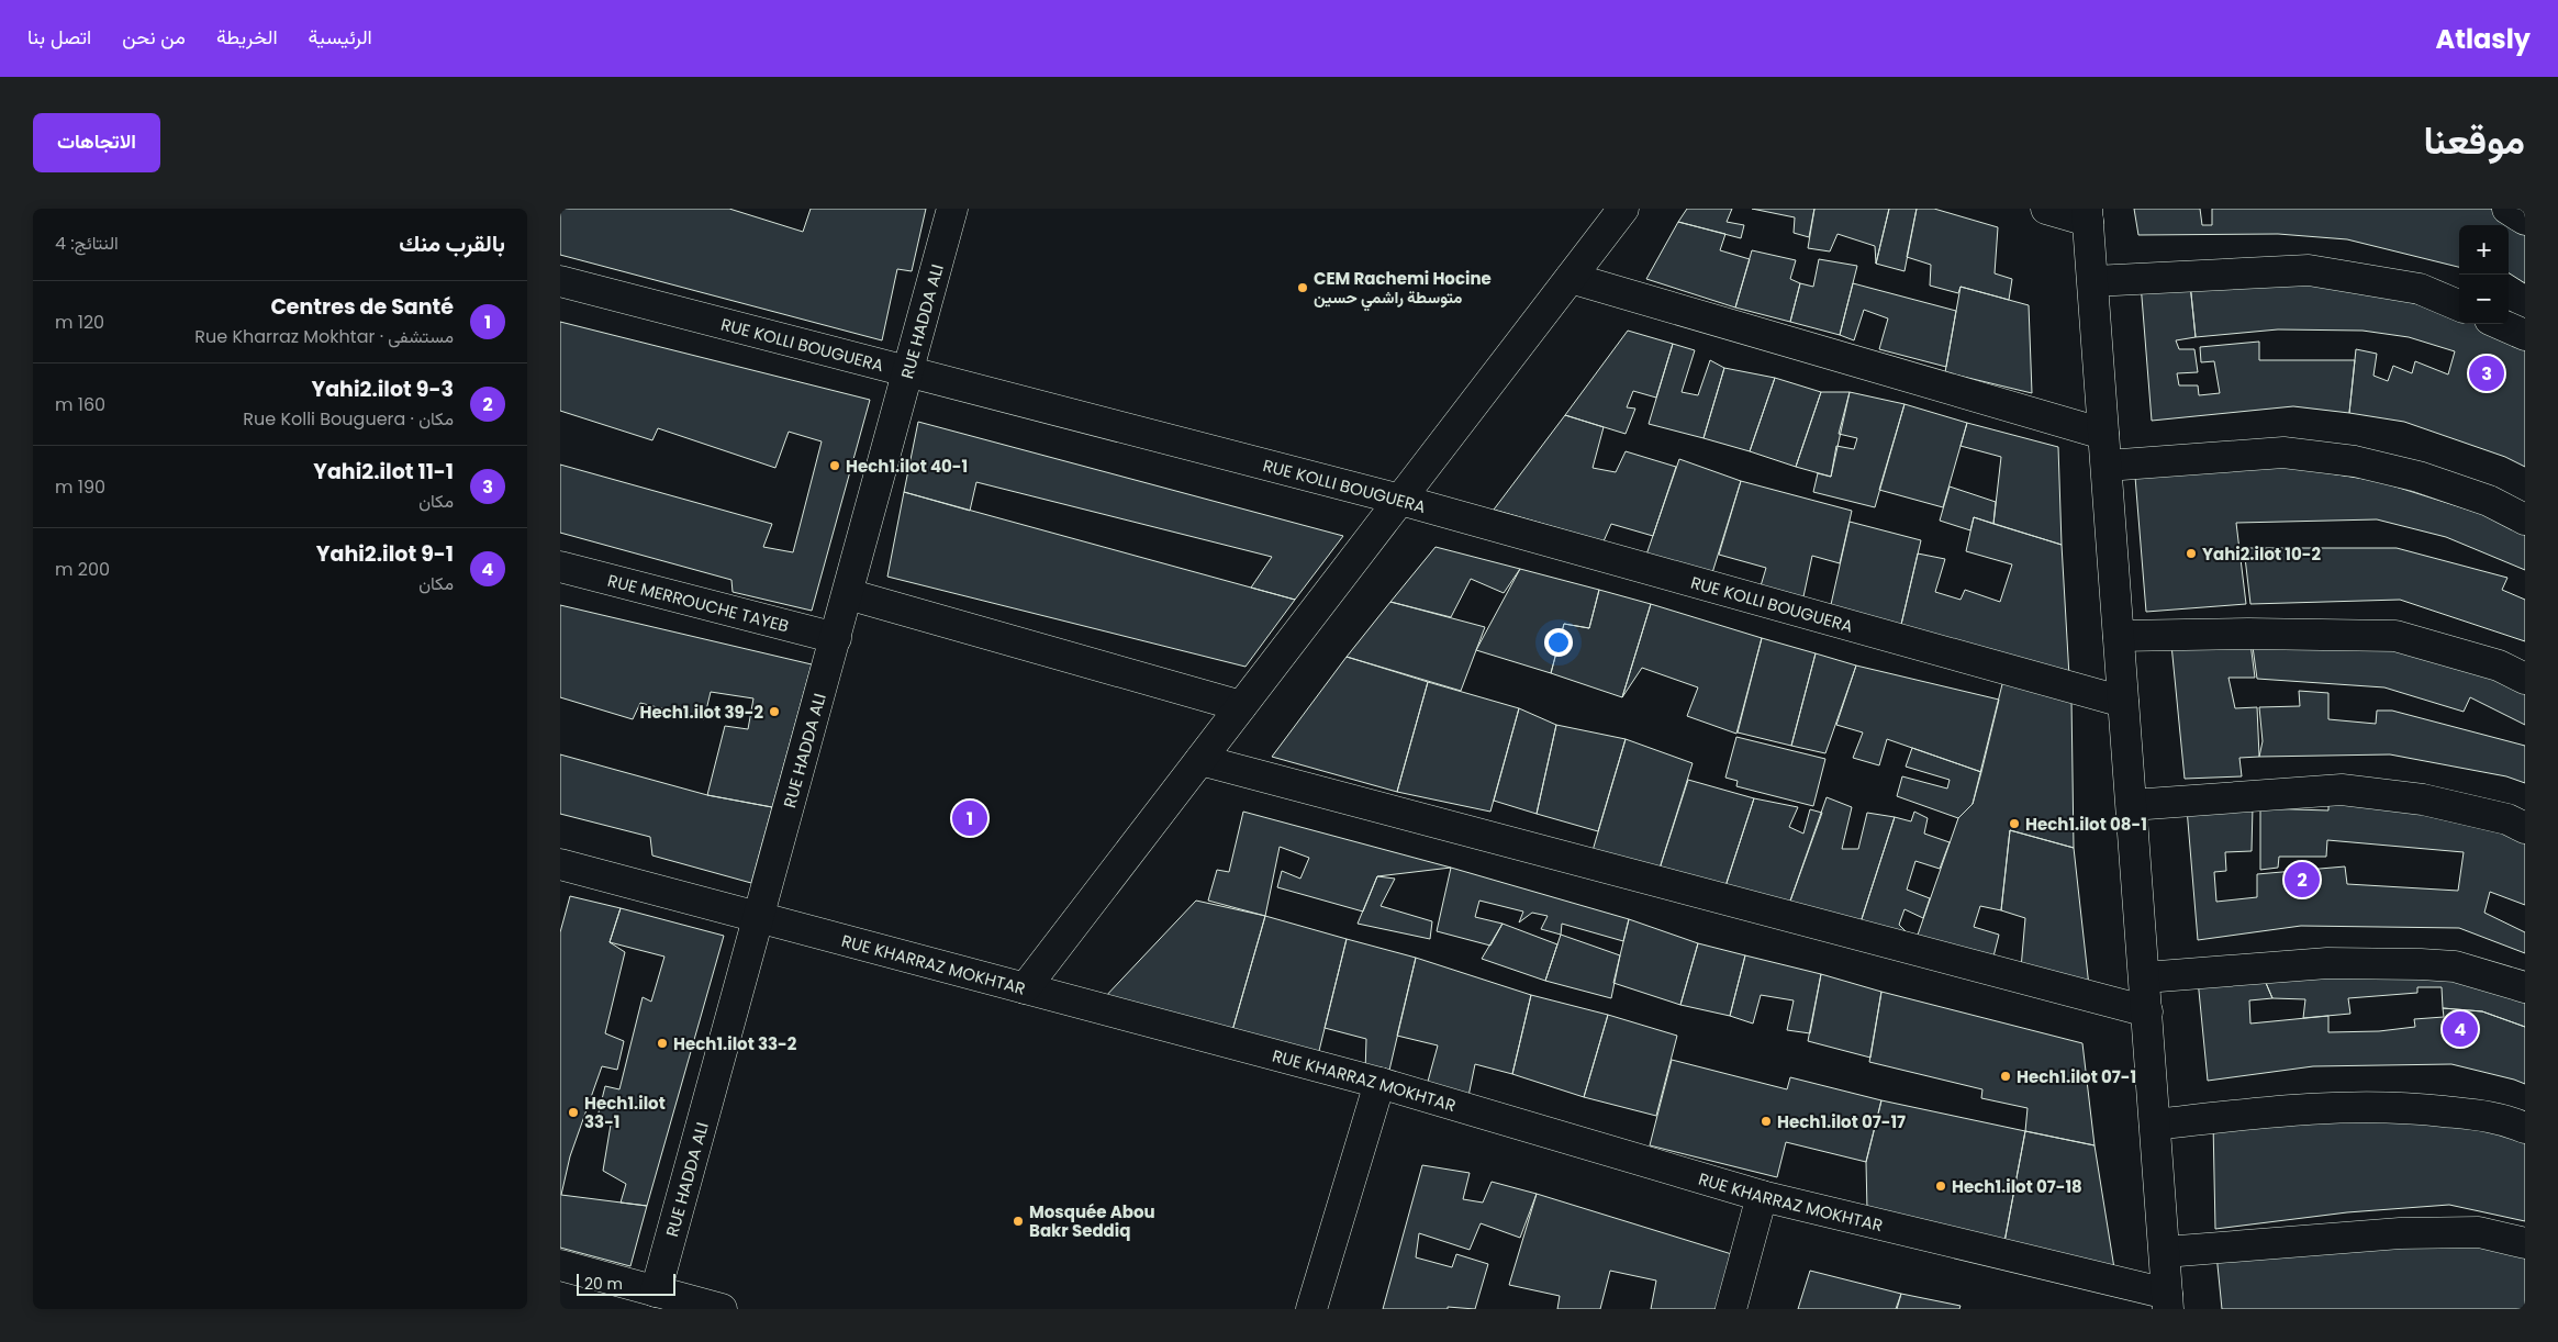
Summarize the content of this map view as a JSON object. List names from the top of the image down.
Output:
{
  "streets": {
    "street": [
      "RUE HADDA ALI",
      "RUE KOLLI BOUGUERA",
      "RUE MERROUCHE TAYEB",
      "RUE KHARRAZ MOKHTAR"
    ]
  },
  "crossings": [
    ["RUE HADDA ALI", "RUE KOLLI BOUGUERA"],
    ["RUE HADDA ALI", "RUE MERROUCHE TAYEB"],
    ["RUE HADDA ALI", "RUE KHARRAZ MOKHTAR"]
  ],
  "places": [
    "CEM Rachemi Hocine متوسطة راشمي حسين",
    "Hech1.ilot 40-1",
    "Yahi2.ilot 10-2",
    "Hech1.ilot 39-2",
    "Hech1.ilot 08-1",
    "Hech1.ilot 33-2",
    "Hech1.ilot 07-1",
    "Hech1.ilot 33-1",
    "Hech1.ilot 07-17",
    "Hech1.ilot 07-18",
    "Mosquée Abou Bakr Seddiq"
  ],
  "scale_bar": "20 m",
  "page": {
    "header": "Atlasly",
    "nav": [
      "الرئيسية",
      "الخريطة",
      "من نحن",
      "اتصل بنا"
    ],
    "title": "موقعنا",
    "buttons": "الاتجاهات",
    "heading": ["بالقرب منك", "النتائج: 4"],
    "map_buttons": ["+", "−"],
    "list": [
      {
        "mark": "1",
        "name": "Centres de Santé",
        "note": "مستشفى · Rue Kharraz Mokhtar",
        "value": "120 m"
      },
      {
        "mark": "2",
        "name": "Yahi2.ilot 9-3",
        "note": "مكان · Rue Kolli Bouguera",
        "value": "160 m"
      },
      {
        "mark": "3",
        "name": "Yahi2.ilot 11-1",
        "note": "مكان",
        "value": "190 m"
      },
      {
        "mark": "4",
        "name": "Yahi2.ilot 9-1",
        "note": "مكان",
        "value": "200 m"
      }
    ],
    "pins": [
      "3",
      "1",
      "2",
      "4"
    ],
    "scale": "20 m"
  }
}
